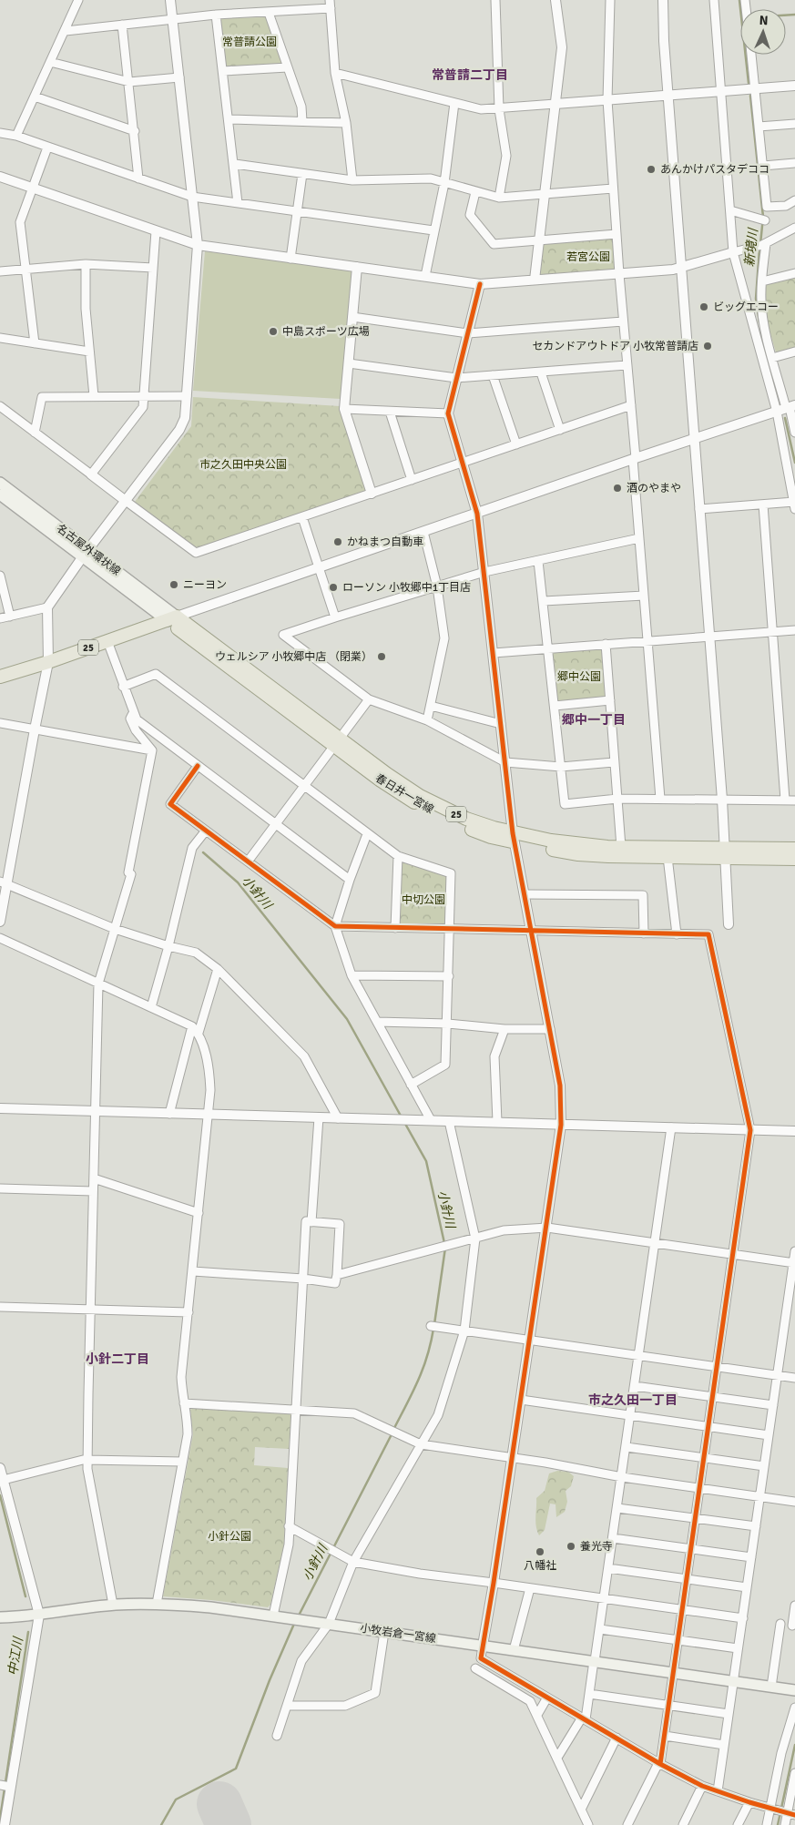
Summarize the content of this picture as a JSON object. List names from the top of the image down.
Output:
{
  "streets": {
    "main road": [
      "名古屋外環状線",
      "25",
      "春日井一宮線",
      "小牧岩倉一宮線"
    ]
  },
  "crossings": [
    ["名古屋外環状線", "25"],
    ["名古屋外環状線", "春日井一宮線"],
    ["25", "春日井一宮線"]
  ],
  "districts": [
    "常普請二丁目",
    "郷中一丁目",
    "小針二丁目",
    "市之久田一丁目"
  ],
  "water": ["新境川", "小針川", "中江川"],
  "parks": [
    "常普請公園",
    "若宮公園",
    "市之久田中央公園",
    "郷中公園",
    "中切公園",
    "小針公園"
  ],
  "places": [
    "あんかけパスタデココ",
    "ビッグエコー",
    "中島スポーツ広場",
    "セカンドアウトドア 小牧常普請店",
    "酒のやまや",
    "かねまつ自動車",
    "ニーヨン",
    "ローソン 小牧郷中1丁目店",
    "ウェルシア 小牧郷中店 （閉業）",
    "養光寺",
    "八幡社"
  ],
  "north": "top"
}
